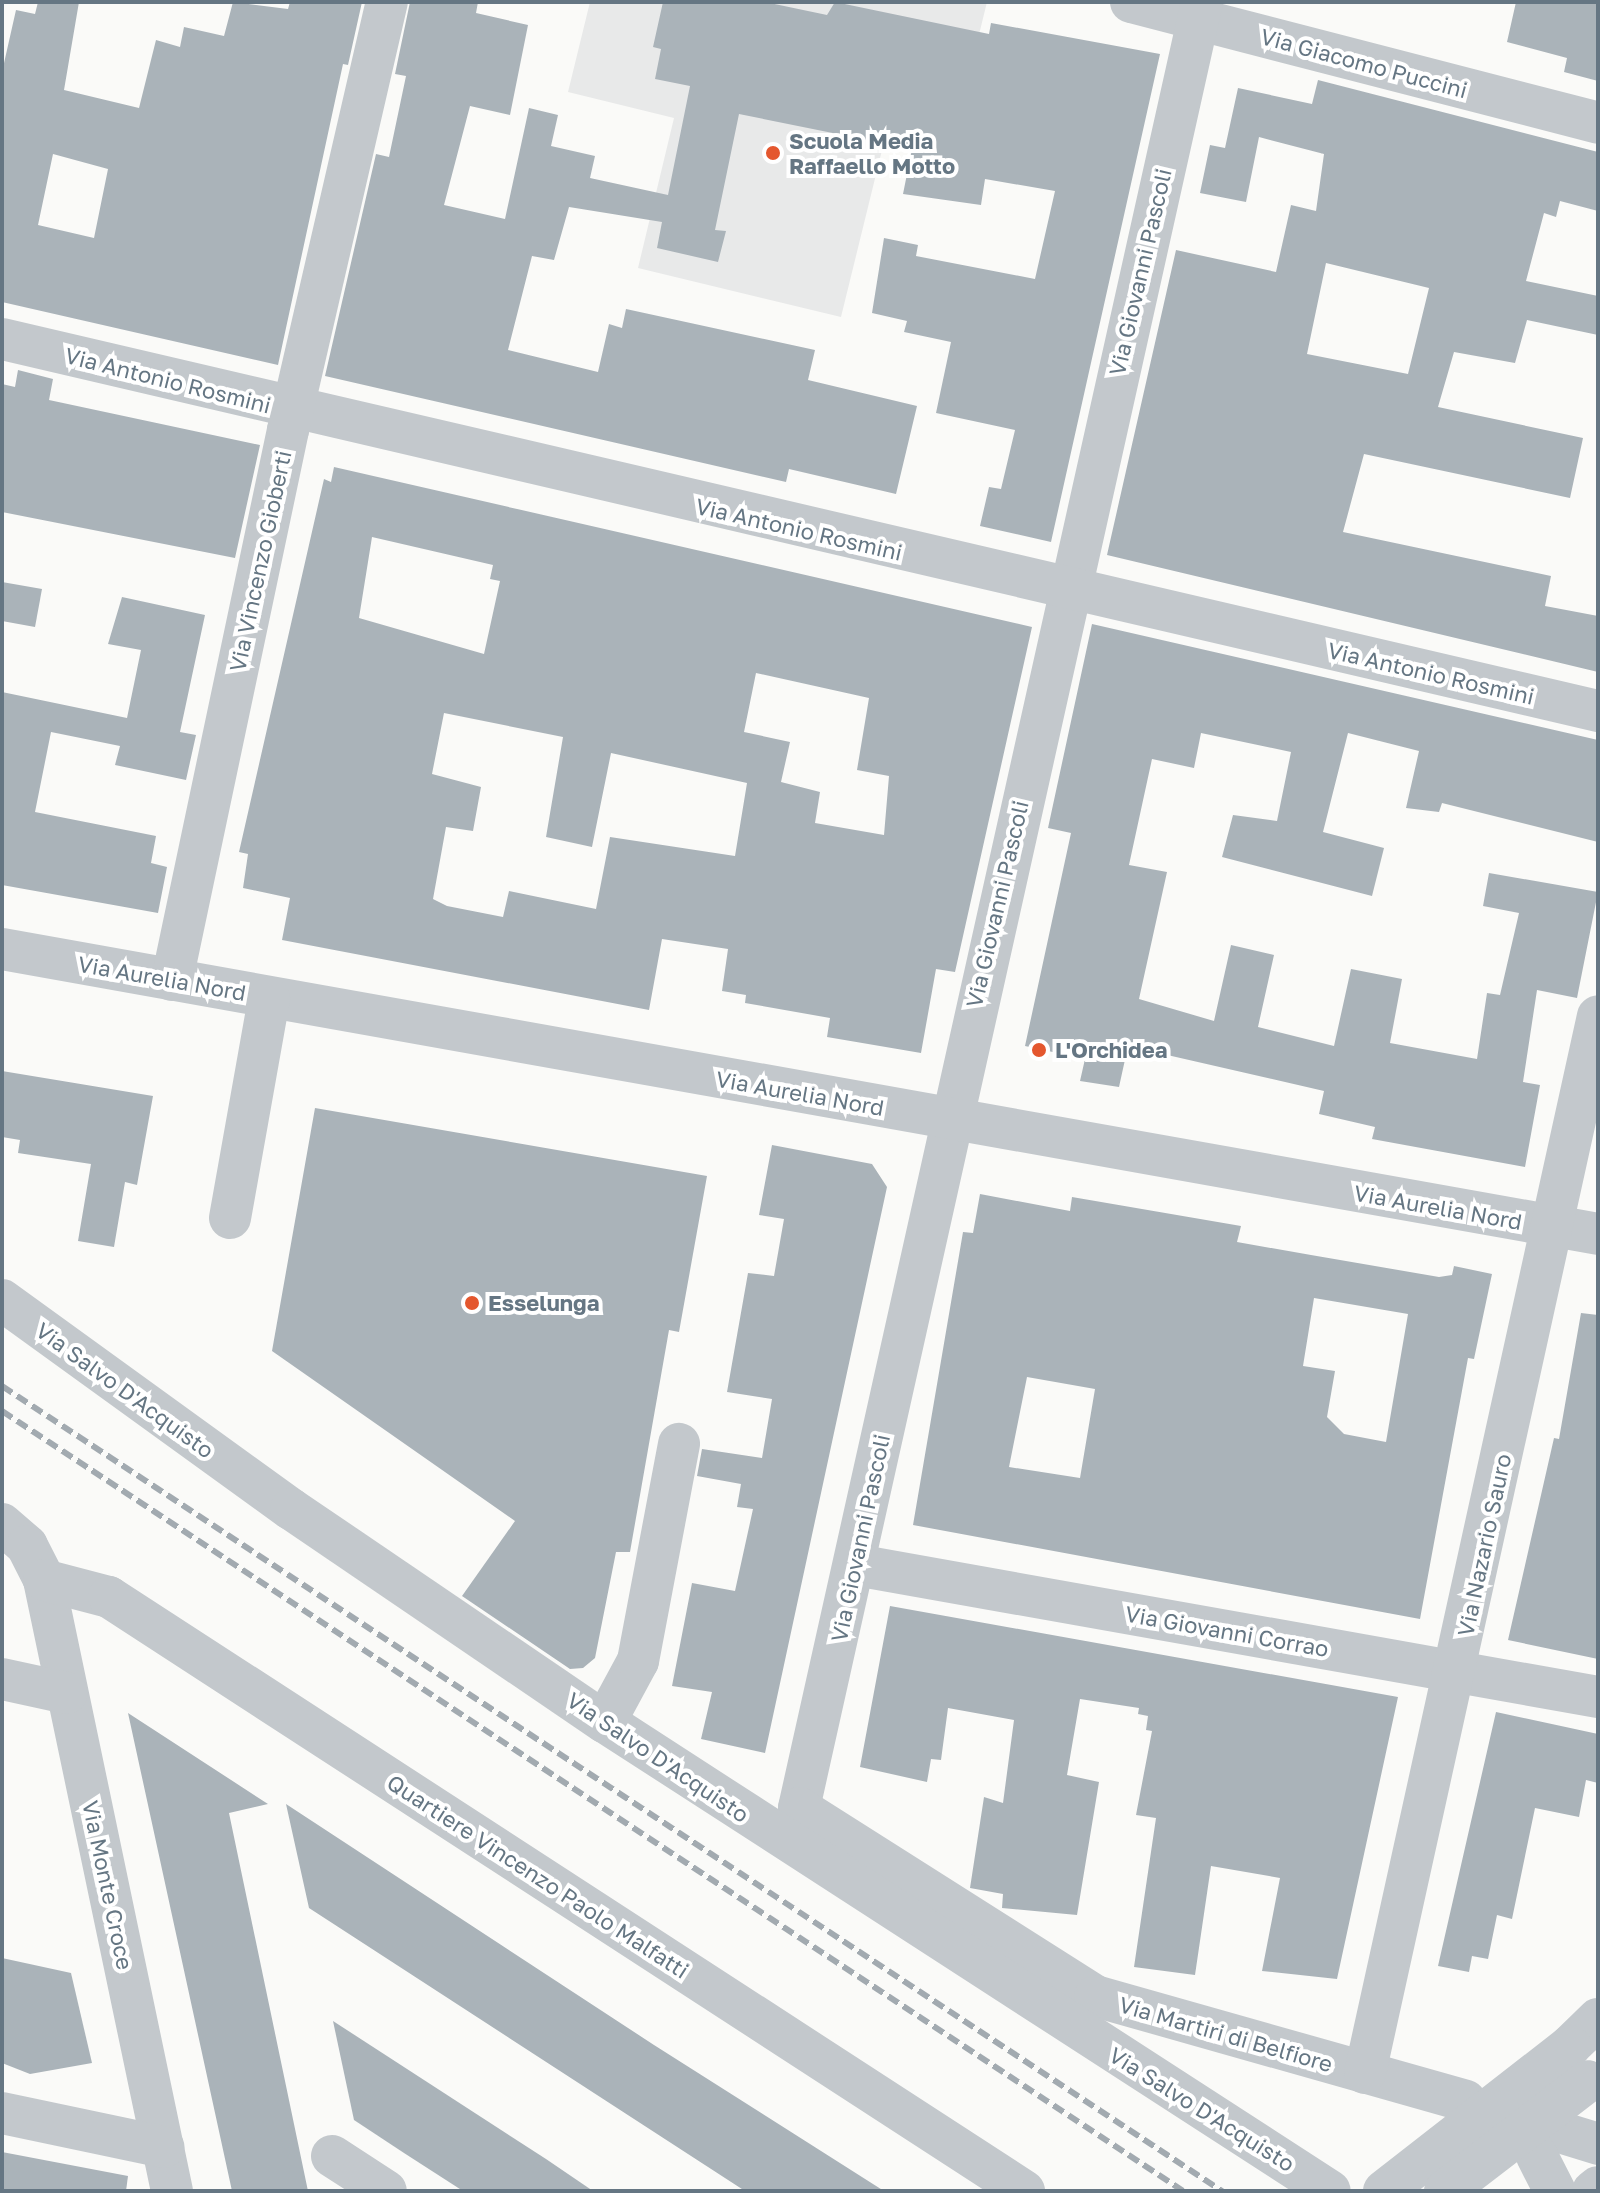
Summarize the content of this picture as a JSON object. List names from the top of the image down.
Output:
{
  "streets": {
    "street": [
      "Via Giacomo Puccini",
      "Via Giovanni Pascoli",
      "Via Antonio Rosmini",
      "Via Vincenzo Gioberti",
      "Via Aurelia Nord",
      "Via Salvo D'Acquisto",
      "Via Nazario Sauro",
      "Via Giovanni Corrao",
      "Quartiere Vincenzo Paolo Malfatti",
      "Via Monte Croce",
      "Via Martiri di Belfiore"
    ]
  },
  "crossings": [
    ["Via Giacomo Puccini", "Via Giovanni Pascoli"],
    ["Via Giovanni Pascoli", "Via Antonio Rosmini"],
    ["Via Giovanni Pascoli", "Via Aurelia Nord"],
    ["Via Giovanni Pascoli", "Via Giovanni Corrao"],
    ["Via Giovanni Pascoli", "Via Martiri di Belfiore"],
    ["Via Antonio Rosmini", "Via Vincenzo Gioberti"],
    ["Via Vincenzo Gioberti", "Via Aurelia Nord"],
    ["Via Aurelia Nord", "Via Nazario Sauro"],
    ["Via Nazario Sauro", "Via Giovanni Corrao"],
    ["Via Nazario Sauro", "Via Martiri di Belfiore"],
    ["Quartiere Vincenzo Paolo Malfatti", "Via Monte Croce"]
  ],
  "places": ["Scuola Media Raffaello Motto", "L'Orchidea", "Esselunga"]
}
